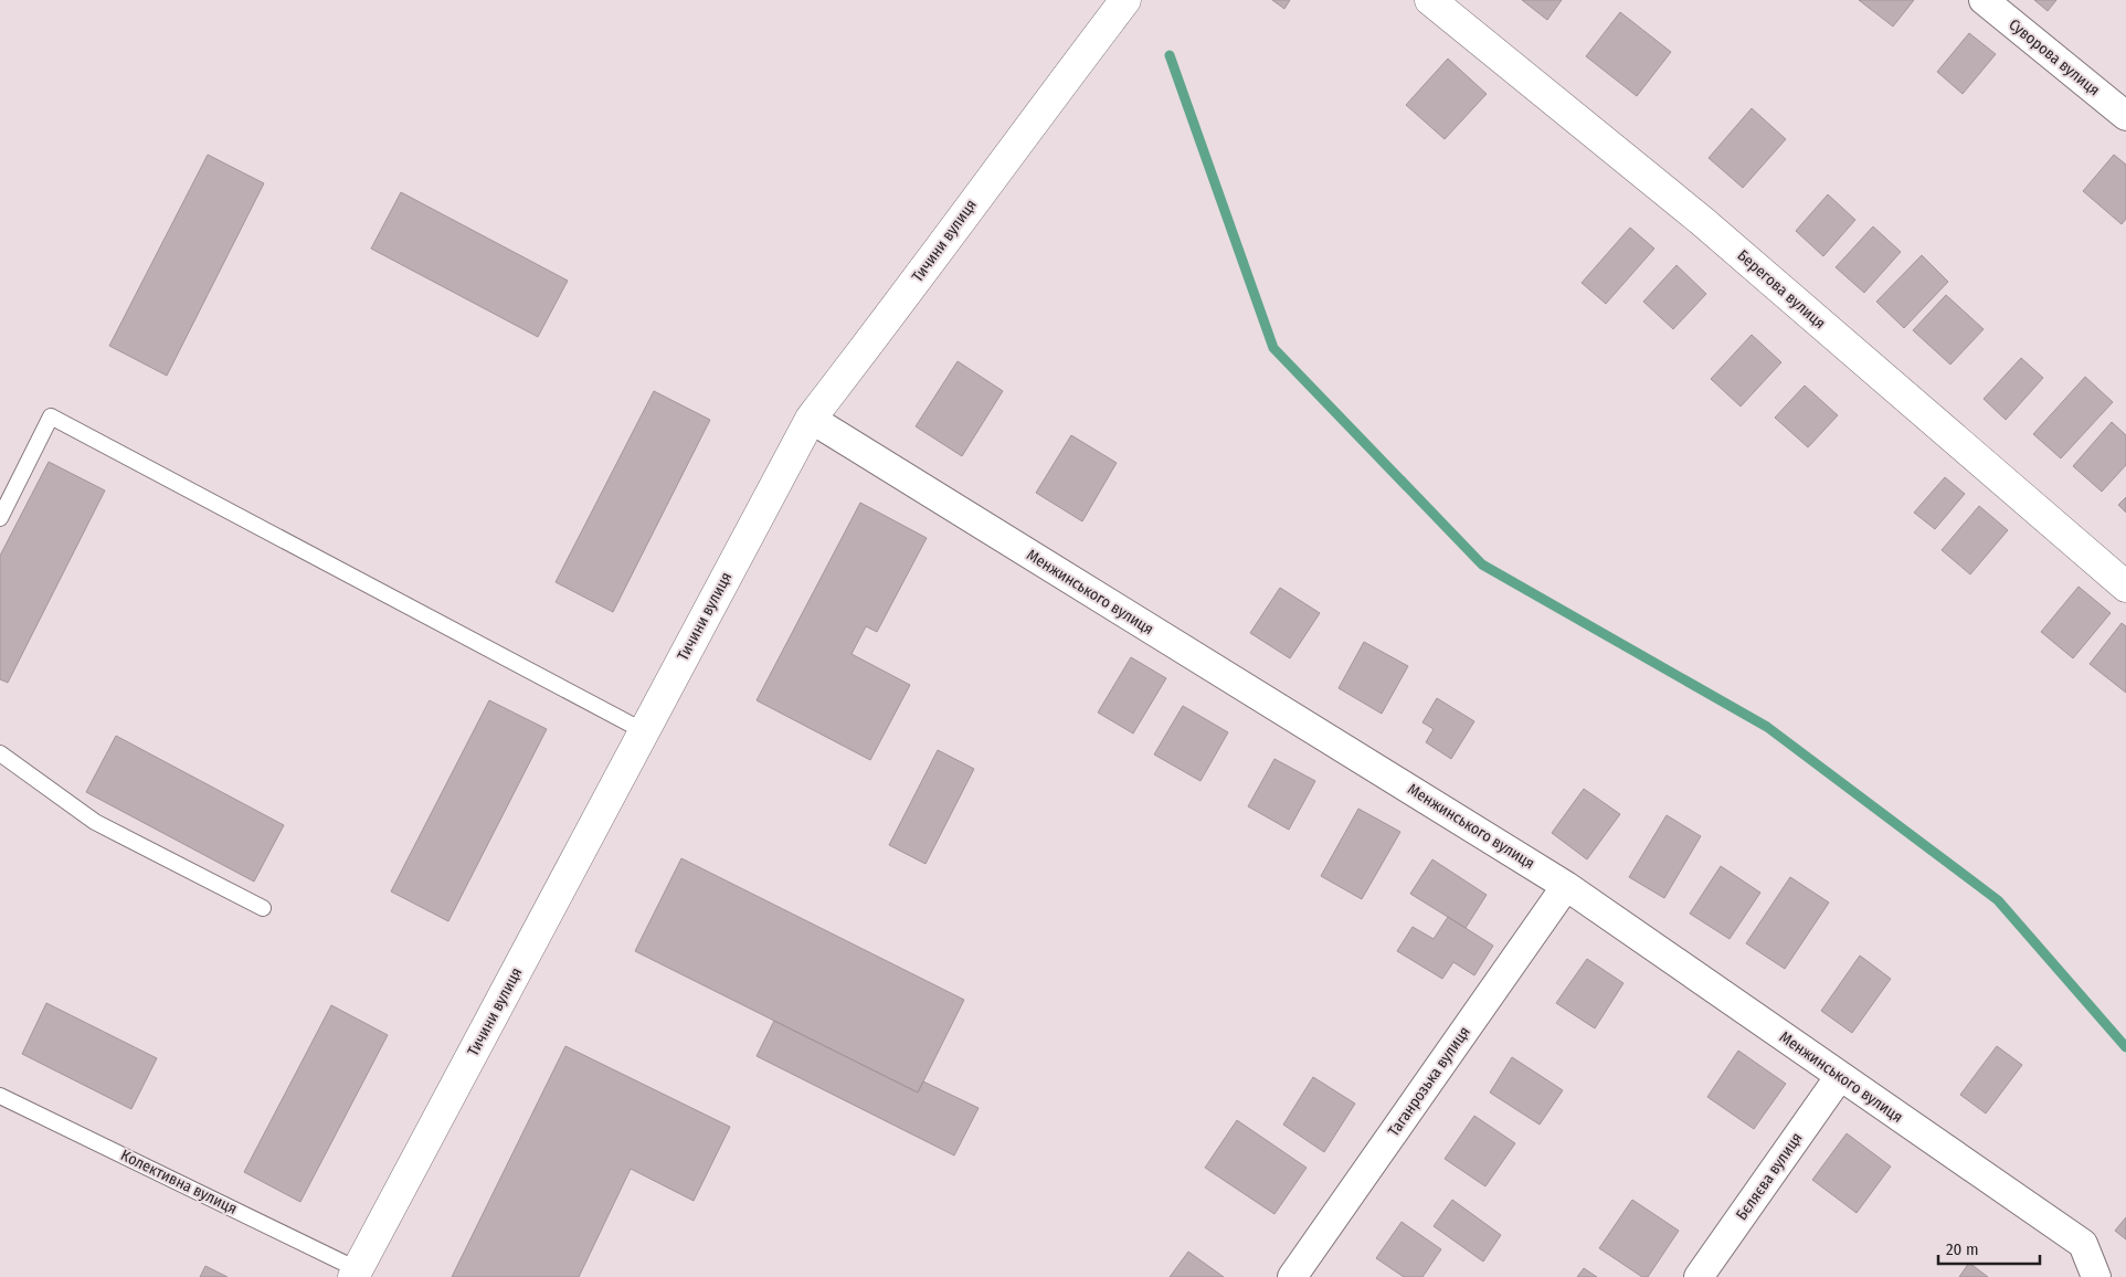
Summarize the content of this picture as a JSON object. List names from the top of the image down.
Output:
{
  "streets": {
    "street": [
      "Суворова вулиця",
      "Тичини вулиця",
      "Берегова вулиця",
      "Менжинського вулиця",
      "Таганрозька вулиця",
      "Бєляєва вулиця"
    ],
    "lane": ["Колективна вулиця"]
  },
  "crossings": [
    ["Тичини вулиця", "Менжинського вулиця"],
    ["Тичини вулиця", "Колективна вулиця"],
    ["Менжинського вулиця", "Таганрозька вулиця"],
    ["Менжинського вулиця", "Бєляєва вулиця"]
  ],
  "scale_bar": "20 m"
}
